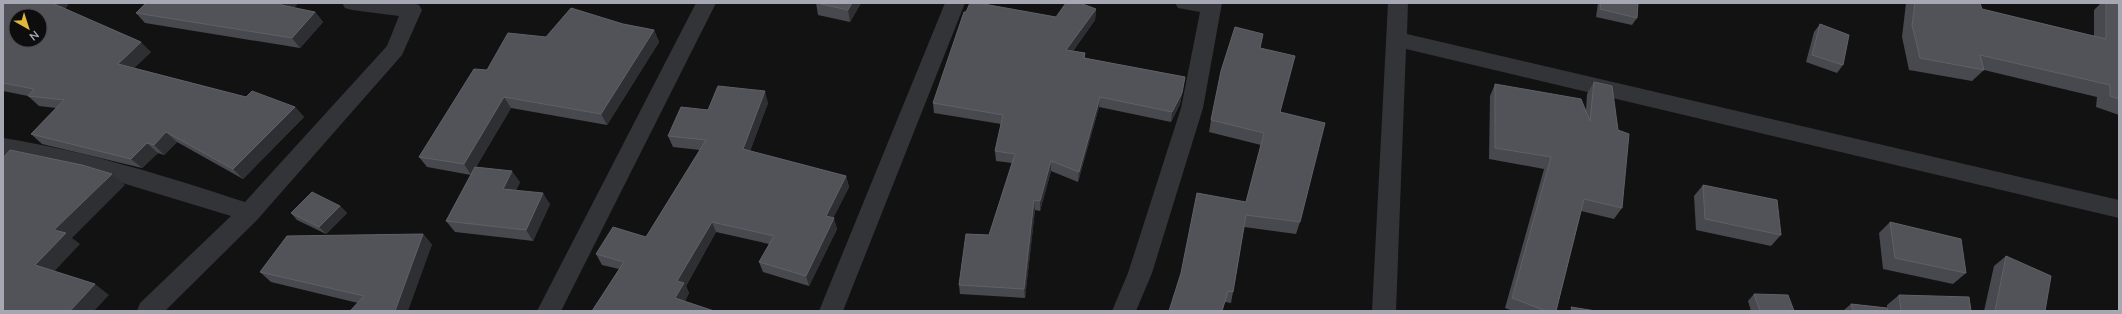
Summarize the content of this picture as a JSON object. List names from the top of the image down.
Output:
{
  "north": "bottom right"
}
